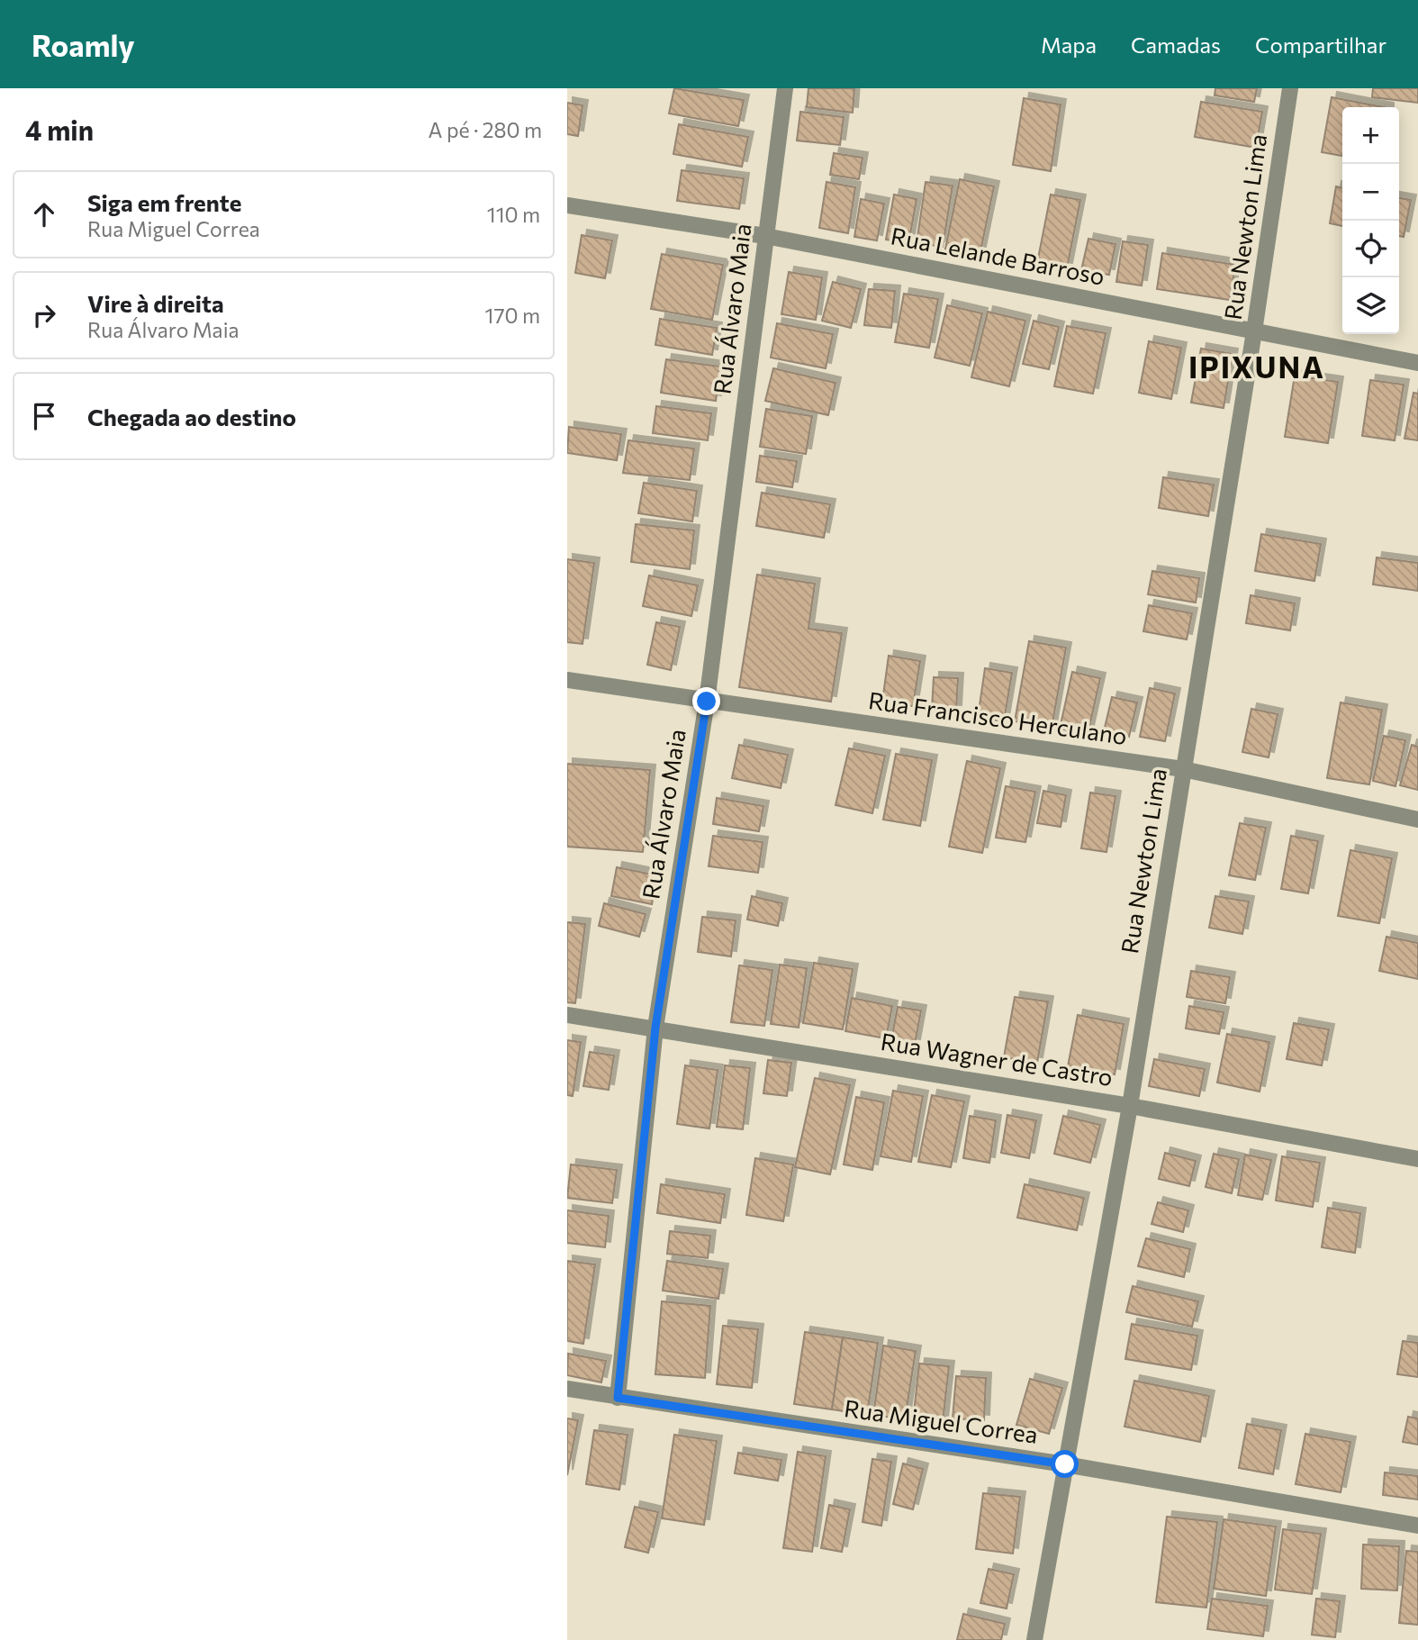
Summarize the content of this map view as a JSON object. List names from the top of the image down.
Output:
{
  "streets": {
    "street": [
      "Rua Newton Lima",
      "Rua Lelande Barroso",
      "Rua Álvaro Maia",
      "Rua Francisco Herculano",
      "Rua Wagner de Castro",
      "Rua Miguel Correa"
    ]
  },
  "crossings": [
    ["Rua Newton Lima", "Rua Lelande Barroso"],
    ["Rua Newton Lima", "Rua Francisco Herculano"],
    ["Rua Newton Lima", "Rua Wagner de Castro"],
    ["Rua Newton Lima", "Rua Miguel Correa"],
    ["Rua Lelande Barroso", "Rua Álvaro Maia"],
    ["Rua Álvaro Maia", "Rua Francisco Herculano"],
    ["Rua Álvaro Maia", "Rua Wagner de Castro"],
    ["Rua Álvaro Maia", "Rua Miguel Correa"]
  ],
  "districts": ["IPIXUNA"],
  "page": {
    "header": "Roamly",
    "nav": ["Mapa", "Camadas", "Compartilhar"],
    "heading": ["4 min", "A pé · 280 m"],
    "map_buttons": ["+", "−"],
    "list": [
      ["Siga em frente", "Rua Miguel Correa", "110 m"],
      ["Vire à direita", "Rua Álvaro Maia", "170 m"],
      "Chegada ao destino"
    ]
  }
}
